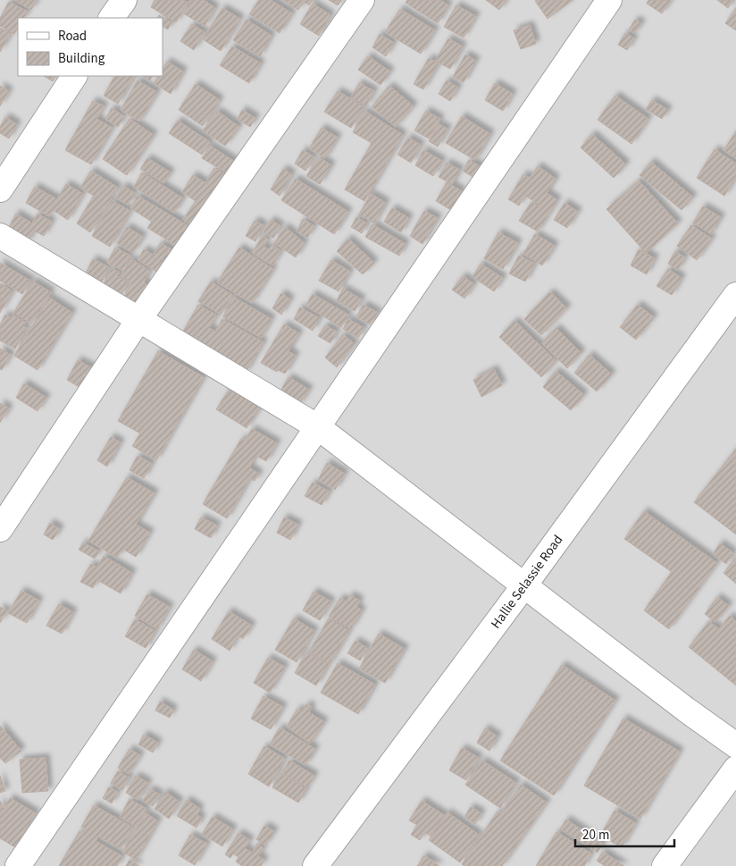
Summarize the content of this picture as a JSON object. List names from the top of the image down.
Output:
{
  "streets": {
    "street": ["Hallie Selassie Road"]
  },
  "legend": ["Road", "Building"],
  "scale_bar": "20 m"
}
